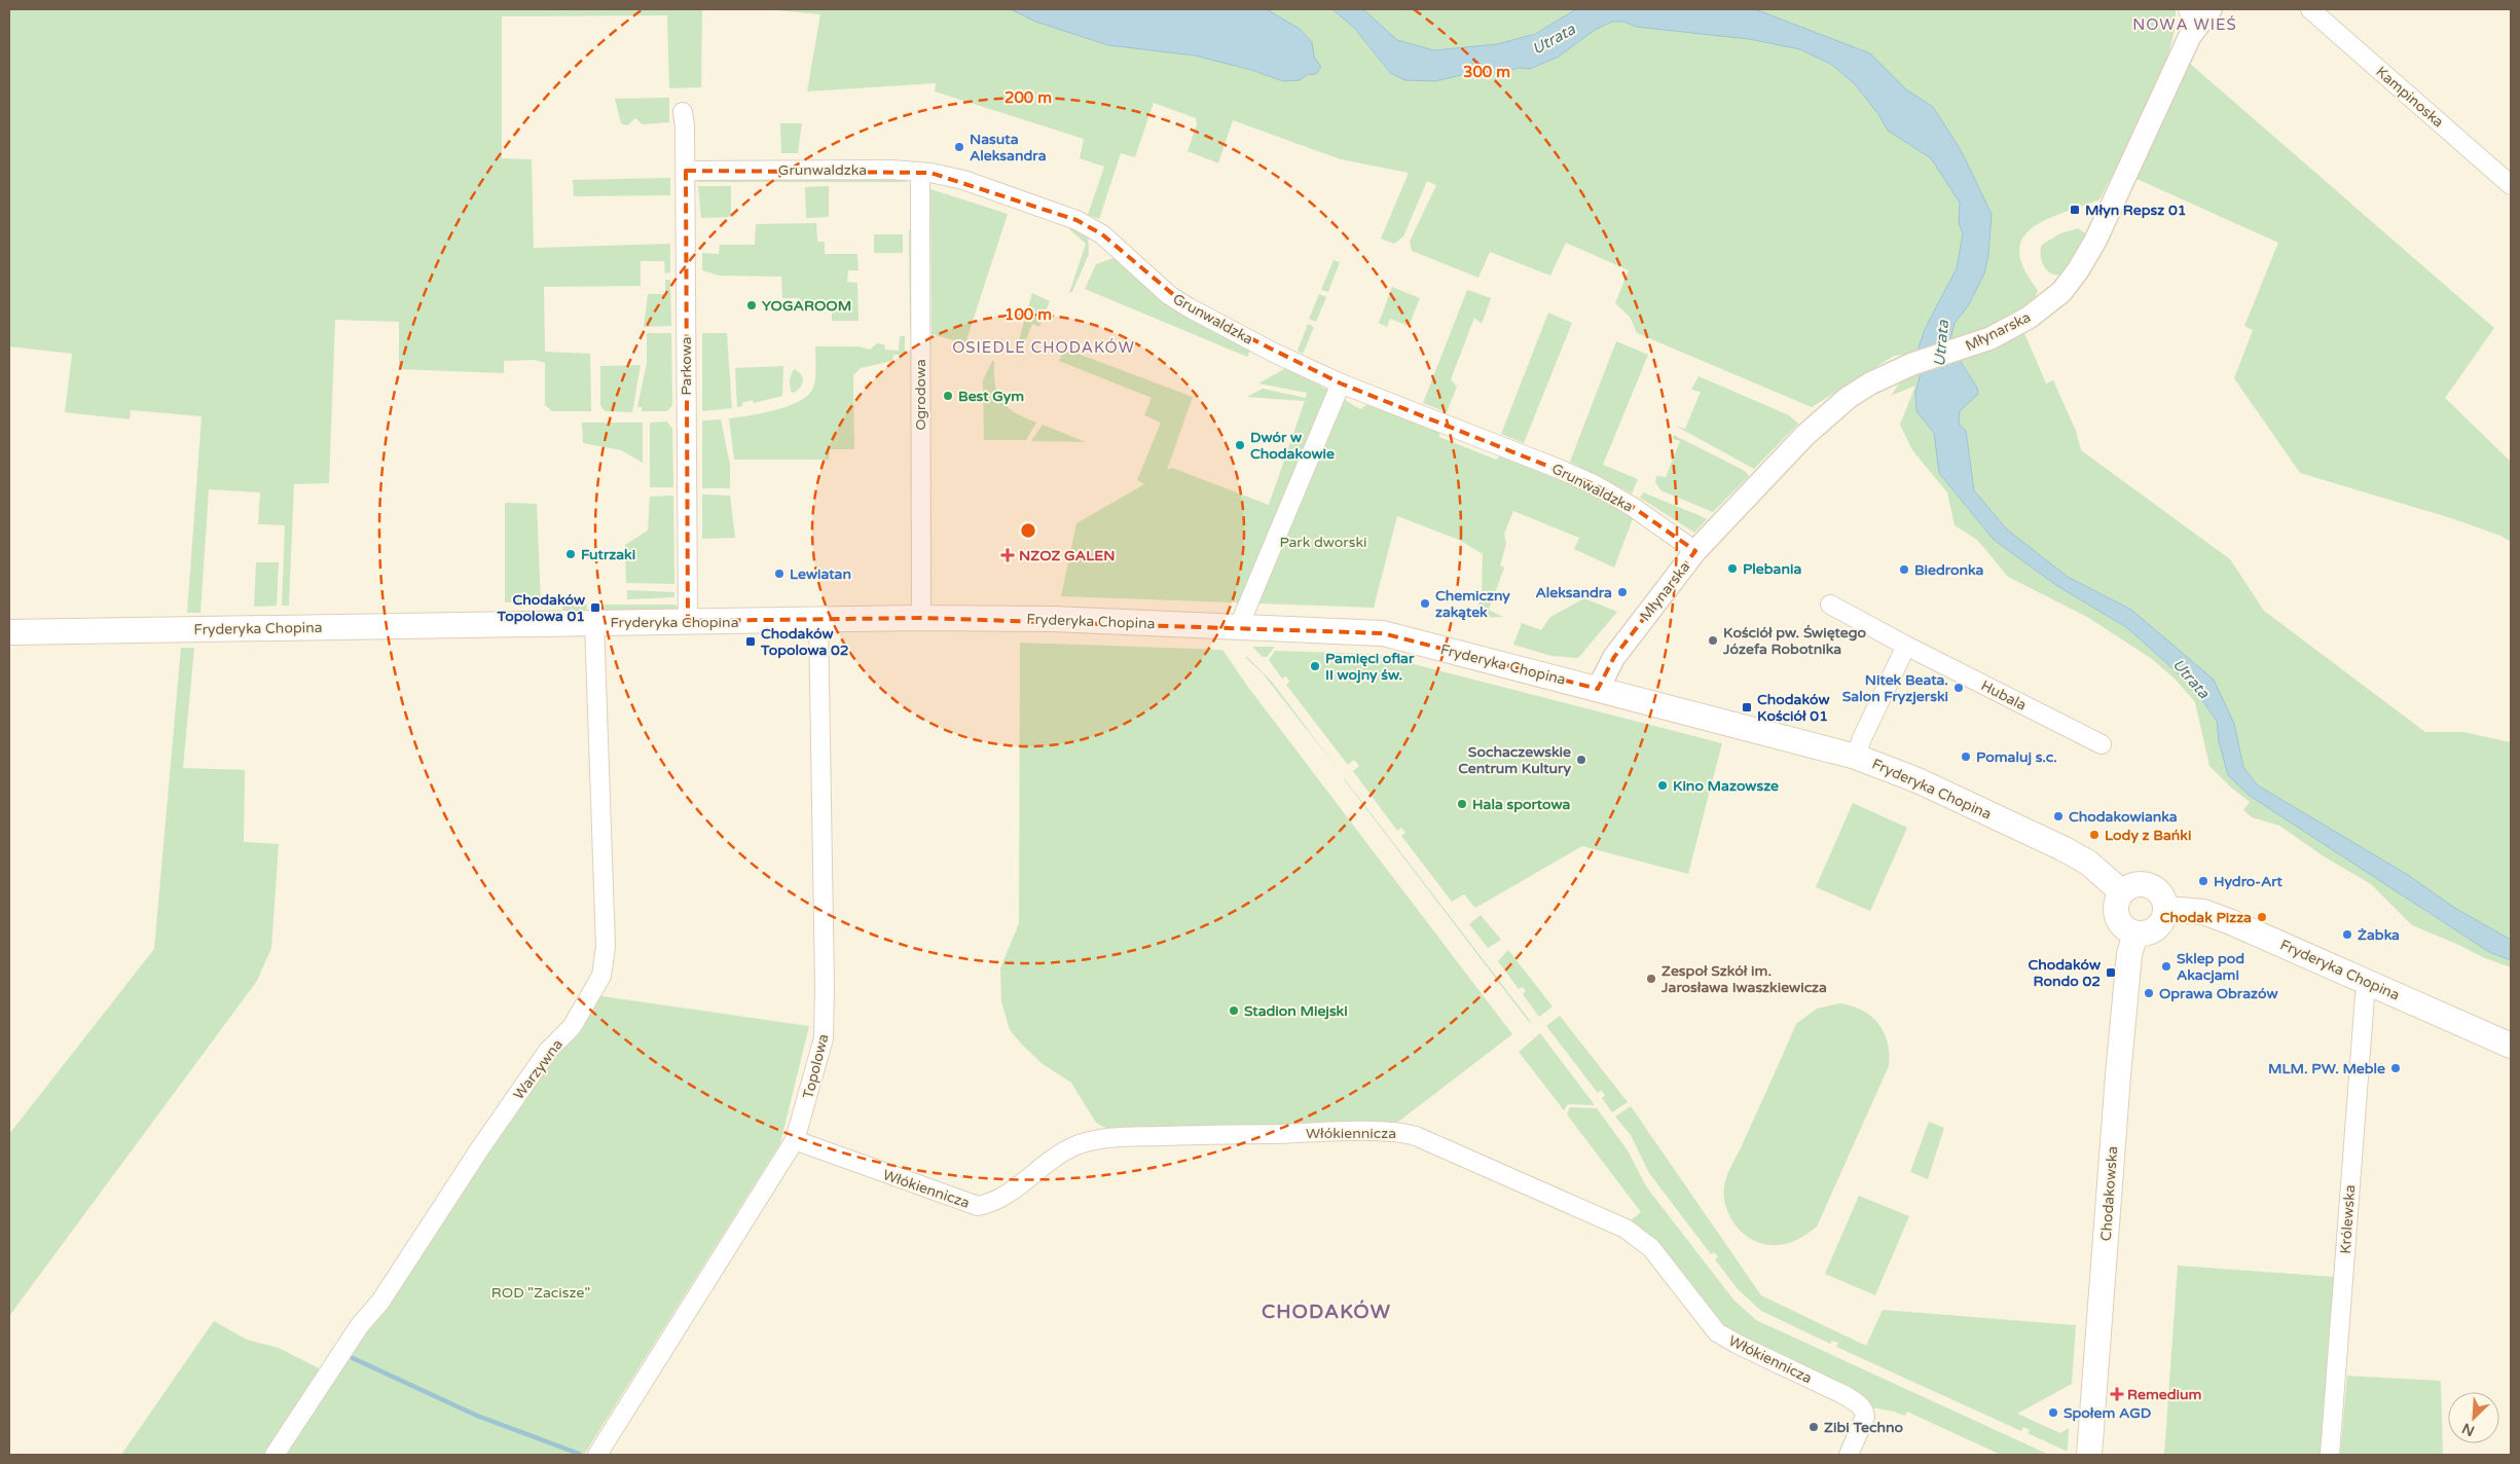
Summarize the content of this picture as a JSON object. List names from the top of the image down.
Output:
{
  "streets": {
    "main road": ["Fryderyka Chopina", "Chodakowska"],
    "street": [
      "Kampinoska",
      "Grunwaldzka",
      "Młynarska",
      "Parkowa",
      "Ogrodowa",
      "Hubala",
      "Topolowa",
      "Warzywna",
      "Włókiennicza",
      "Królewska"
    ]
  },
  "crossings": [
    ["Grunwaldzka", "Młynarska"],
    ["Grunwaldzka", "Parkowa"],
    ["Grunwaldzka", "Ogrodowa"],
    ["Młynarska", "Fryderyka Chopina"],
    ["Parkowa", "Fryderyka Chopina"],
    ["Ogrodowa", "Fryderyka Chopina"],
    ["Fryderyka Chopina", "Topolowa"],
    ["Fryderyka Chopina", "Warzywna"],
    ["Fryderyka Chopina", "Chodakowska"],
    ["Fryderyka Chopina", "Królewska"],
    ["Topolowa", "Włókiennicza"]
  ],
  "districts": ["NOWA WIEŚ", "OSIEDLE CHODAKÓW", "CHODAKÓW"],
  "water": ["Utrata"],
  "parks": ["Park dworski", "ROD \"Zacisze\""],
  "places": {
    "other": [
      "Nasuta Aleksandra",
      "YOGAROOM",
      "Best Gym",
      "Dwór w Chodakowie",
      "Futrzaki",
      "Plebania",
      "Biedronka",
      "Lewiatan",
      "Aleksandra",
      "Chemiczny zakątek",
      "Kościół pw. Świętego Józefa Robotnika",
      "Pamięci ofiar II wojny św.",
      "Nitek Beata. Salon Fryzjerski",
      "Pomaluj s.c.",
      "Sochaczewskie Centrum Kultury",
      "Kino Mazowsze",
      "Hala sportowa",
      "Chodakowianka",
      "Lody z Bańki",
      "Hydro-Art",
      "Chodak Pizza",
      "Żabka",
      "Sklep pod Akacjami",
      "Zespoł Szkół im. Jarosława Iwaszkiewicza",
      "Oprawa Obrazów",
      "Stadion Miejski",
      "MLM. PW. Meble",
      "Społem AGD",
      "Zibi Techno"
    ],
    "transit": [
      "Młyn Repsz 01",
      "Chodaków Topolowa 01",
      "Chodaków Topolowa 02",
      "Chodaków Kościół 01",
      "Chodaków Rondo 02"
    ],
    "health": ["NZOZ GALEN", "Remedium"]
  },
  "north": "bottom left",
  "rings": ["300 m", "200 m", "100 m"]
}
